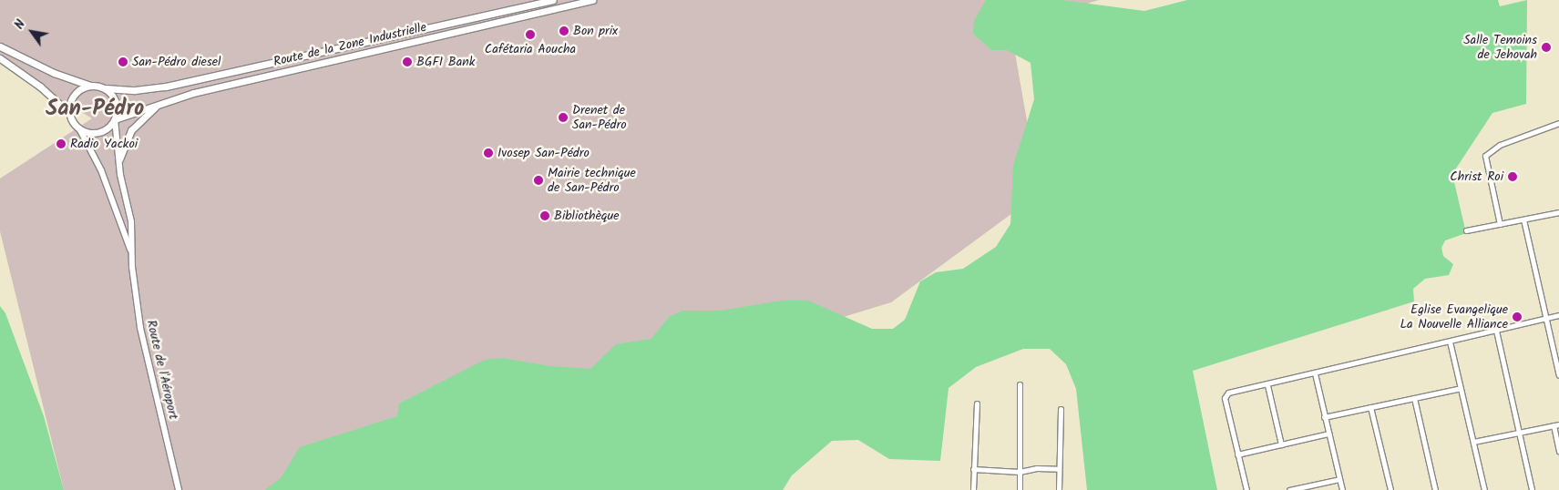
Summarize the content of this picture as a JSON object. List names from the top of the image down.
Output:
{
  "streets": {
    "main road": ["Route de la Zone Industrielle"],
    "street": ["Route de l'Aéroport"]
  },
  "crossings": [
    ["Route de la Zone Industrielle", "Route de l'Aéroport"]
  ],
  "districts": ["San-Pédro"],
  "places": [
    "Bon prix",
    "Cafétaria Aoucha",
    "Salle Temoins de Jehovah",
    "San-Pédro diesel",
    "BGFI Bank",
    "Drenet de San-Pédro",
    "Radio Yackoi",
    "Ivosep San-Pédro",
    "Christ Roi",
    "Mairie technique de San-Pédro",
    "Bibliothèque",
    "Eglise Evangelique La Nouvelle Alliance"
  ],
  "north": "top left"
}
